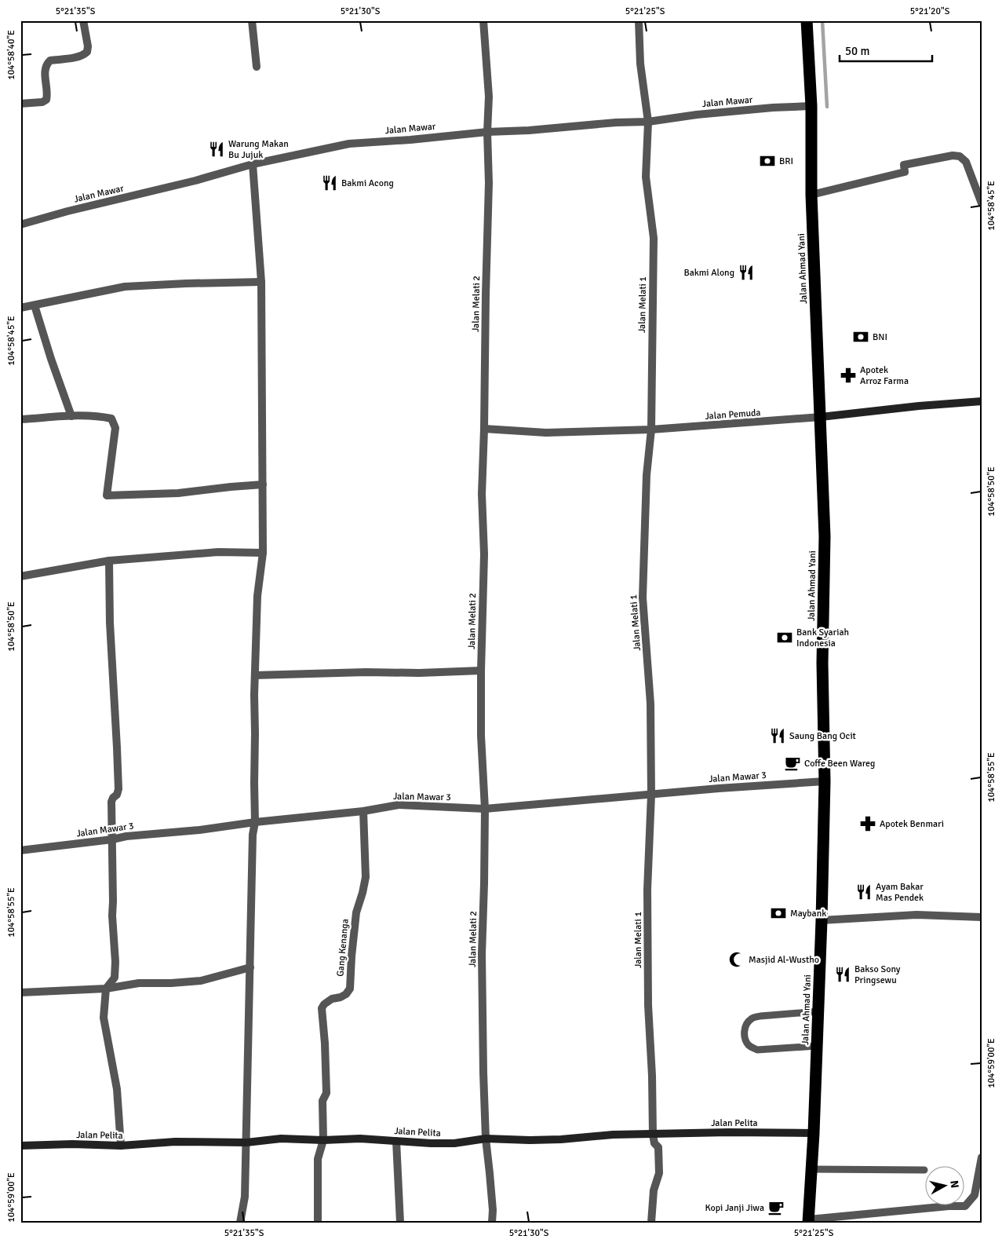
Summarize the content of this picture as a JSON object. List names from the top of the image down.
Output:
{
  "streets": {
    "highway": ["Jalan Ahmad Yani"],
    "street": [
      "Jalan Mawar",
      "Jalan Melati 2",
      "Jalan Melati 1",
      "Jalan Pemuda",
      "Jalan Mawar 3",
      "Gang Kenanga",
      "Jalan Pelita"
    ]
  },
  "crossings": [
    ["Jalan Mawar", "Jalan Ahmad Yani"],
    ["Jalan Mawar", "Jalan Melati 2"],
    ["Jalan Mawar", "Jalan Melati 1"],
    ["Jalan Ahmad Yani", "Jalan Pemuda"],
    ["Jalan Ahmad Yani", "Jalan Mawar 3"],
    ["Jalan Ahmad Yani", "Jalan Pelita"],
    ["Jalan Melati 2", "Jalan Pemuda"],
    ["Jalan Melati 2", "Jalan Mawar 3"],
    ["Jalan Melati 2", "Jalan Pelita"],
    ["Jalan Melati 1", "Jalan Pemuda"],
    ["Jalan Melati 1", "Jalan Mawar 3"],
    ["Jalan Melati 1", "Jalan Pelita"],
    ["Jalan Mawar 3", "Gang Kenanga"],
    ["Gang Kenanga", "Jalan Pelita"]
  ],
  "places": {
    "restaurant": [
      "Warung Makan Bu Jujuk",
      "Bakmi Acong",
      "Bakmi Along",
      "Saung Bang Ocit",
      "Ayam Bakar Mas Pendek",
      "Bakso Sony Pringsewu"
    ],
    "bank": [
      "BRI",
      "BNI",
      "Bank Syariah Indonesia",
      "Maybank"
    ],
    "pharmacy": ["Apotek Arroz Farma", "Apotek Benmari"],
    "cafe": ["Coffe Been Wareg", "Kopi Janji Jiwa"],
    "mosque": ["Masjid Al-Wustho"]
  },
  "scale_bar": "50 m",
  "north": "right",
  "coordinates": [
    "5°21'35\"S",
    "5°21'30\"S",
    "5°21'25\"S",
    "5°21'20\"S",
    "104°58'40\"E",
    "104°58'45\"E",
    "104°58'50\"E",
    "104°58'55\"E",
    "104°59'00\"E"
  ]
}
